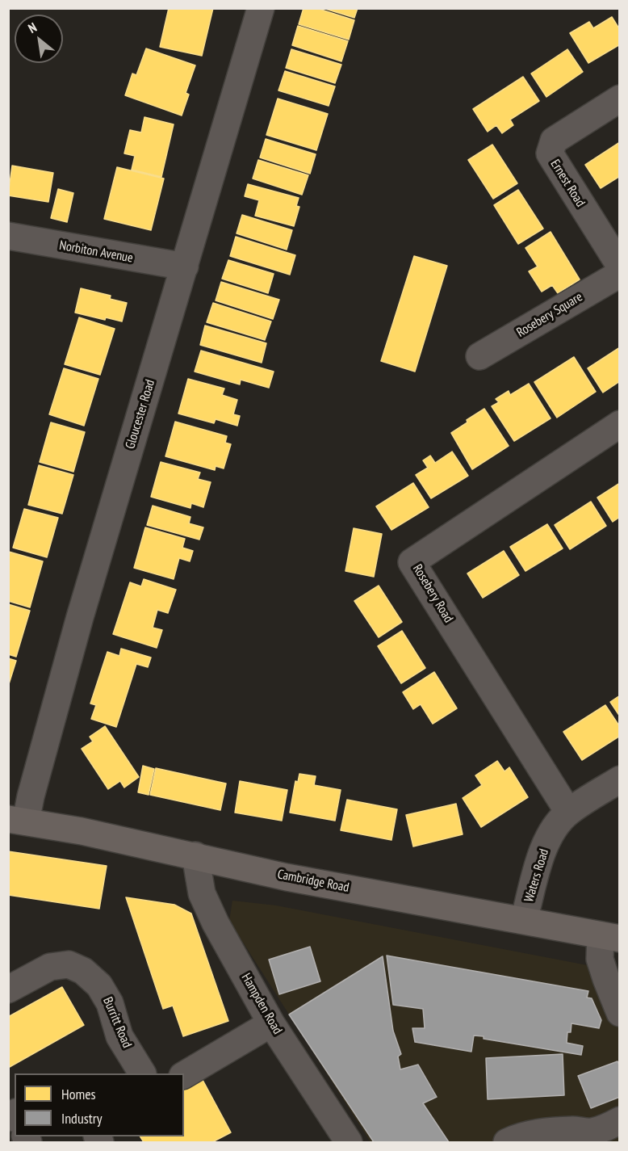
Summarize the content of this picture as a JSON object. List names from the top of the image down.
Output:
{
  "streets": {
    "main road": ["Cambridge Road"],
    "street": [
      "Ernest Road",
      "Norbiton Avenue",
      "Rosebery Square",
      "Gloucester Road",
      "Rosebery Road",
      "Waters Road",
      "Hampden Road",
      "Burritt Road"
    ]
  },
  "crossings": [
    ["Norbiton Avenue", "Gloucester Road"],
    ["Gloucester Road", "Cambridge Road"],
    ["Rosebery Road", "Waters Road"],
    ["Waters Road", "Cambridge Road"],
    ["Cambridge Road", "Hampden Road"]
  ],
  "legend": ["Homes", "Industry"],
  "north": "top left"
}
